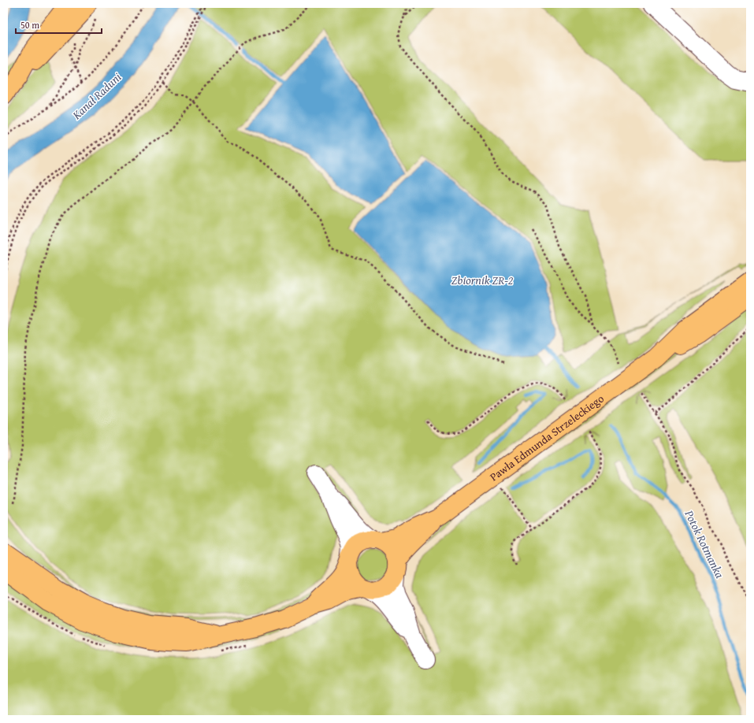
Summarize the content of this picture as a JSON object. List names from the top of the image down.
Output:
{
  "streets": {
    "main road": ["Pawła Edmunda Strzeleckiego"]
  },
  "water": ["Kanał Raduni", "Zbiornik ZR-2", "Potok Rotmanka"],
  "scale_bar": "50 m"
}
